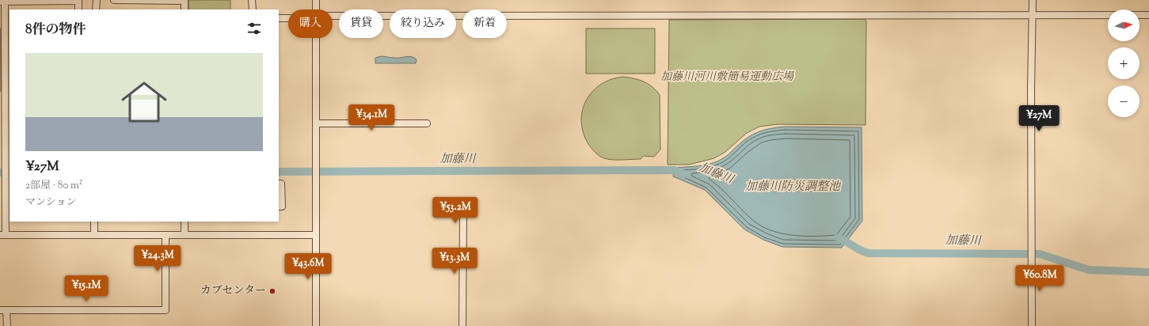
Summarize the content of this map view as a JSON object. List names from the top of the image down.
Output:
{
  "water": ["加藤川", "加藤川防災調整池"],
  "parks": ["加藤川河川敷簡易運動広場"],
  "places": ["カブセンター"],
  "north": "right",
  "page": {
    "map_buttons": ["+", "−"],
    "chip": [
      "購入",
      "賃貸",
      "絞り込み",
      "新着"
    ],
    "heading": "8件の物件",
    "list": [
      {
        "name": "¥27M",
        "note": "2部屋 · 80 m² · マンション"
      }
    ],
    "price": [
      "¥34.1M",
      "¥27M",
      "¥53.2M",
      "¥24.3M",
      "¥13.3M",
      "¥43.6M",
      "¥60.8M",
      "¥15.1M"
    ]
  }
}
